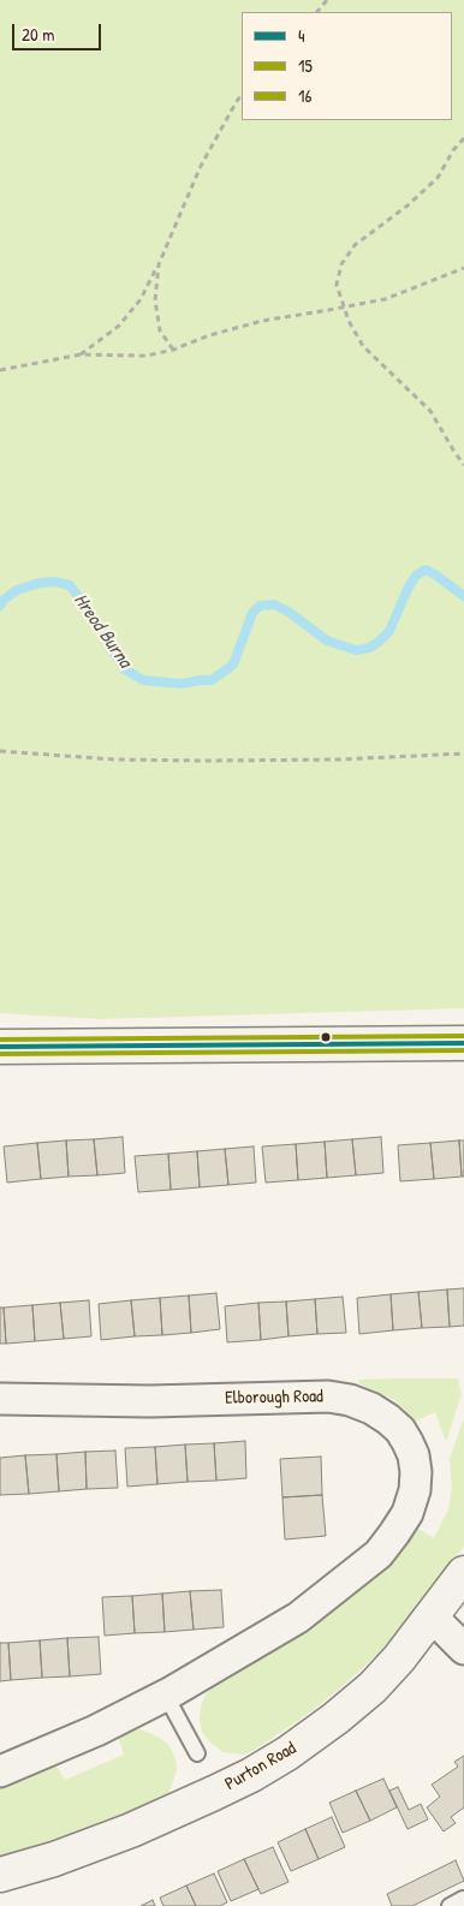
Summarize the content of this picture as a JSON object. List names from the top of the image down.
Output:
{
  "streets": {
    "street": ["Elborough Road", "Purton Road"]
  },
  "water": ["Hreod Burna"],
  "lines": ["transit line 16", "transit line 4", "transit line 15"],
  "legend": ["4", "15", "16"],
  "scale_bar": "20 m"
}
